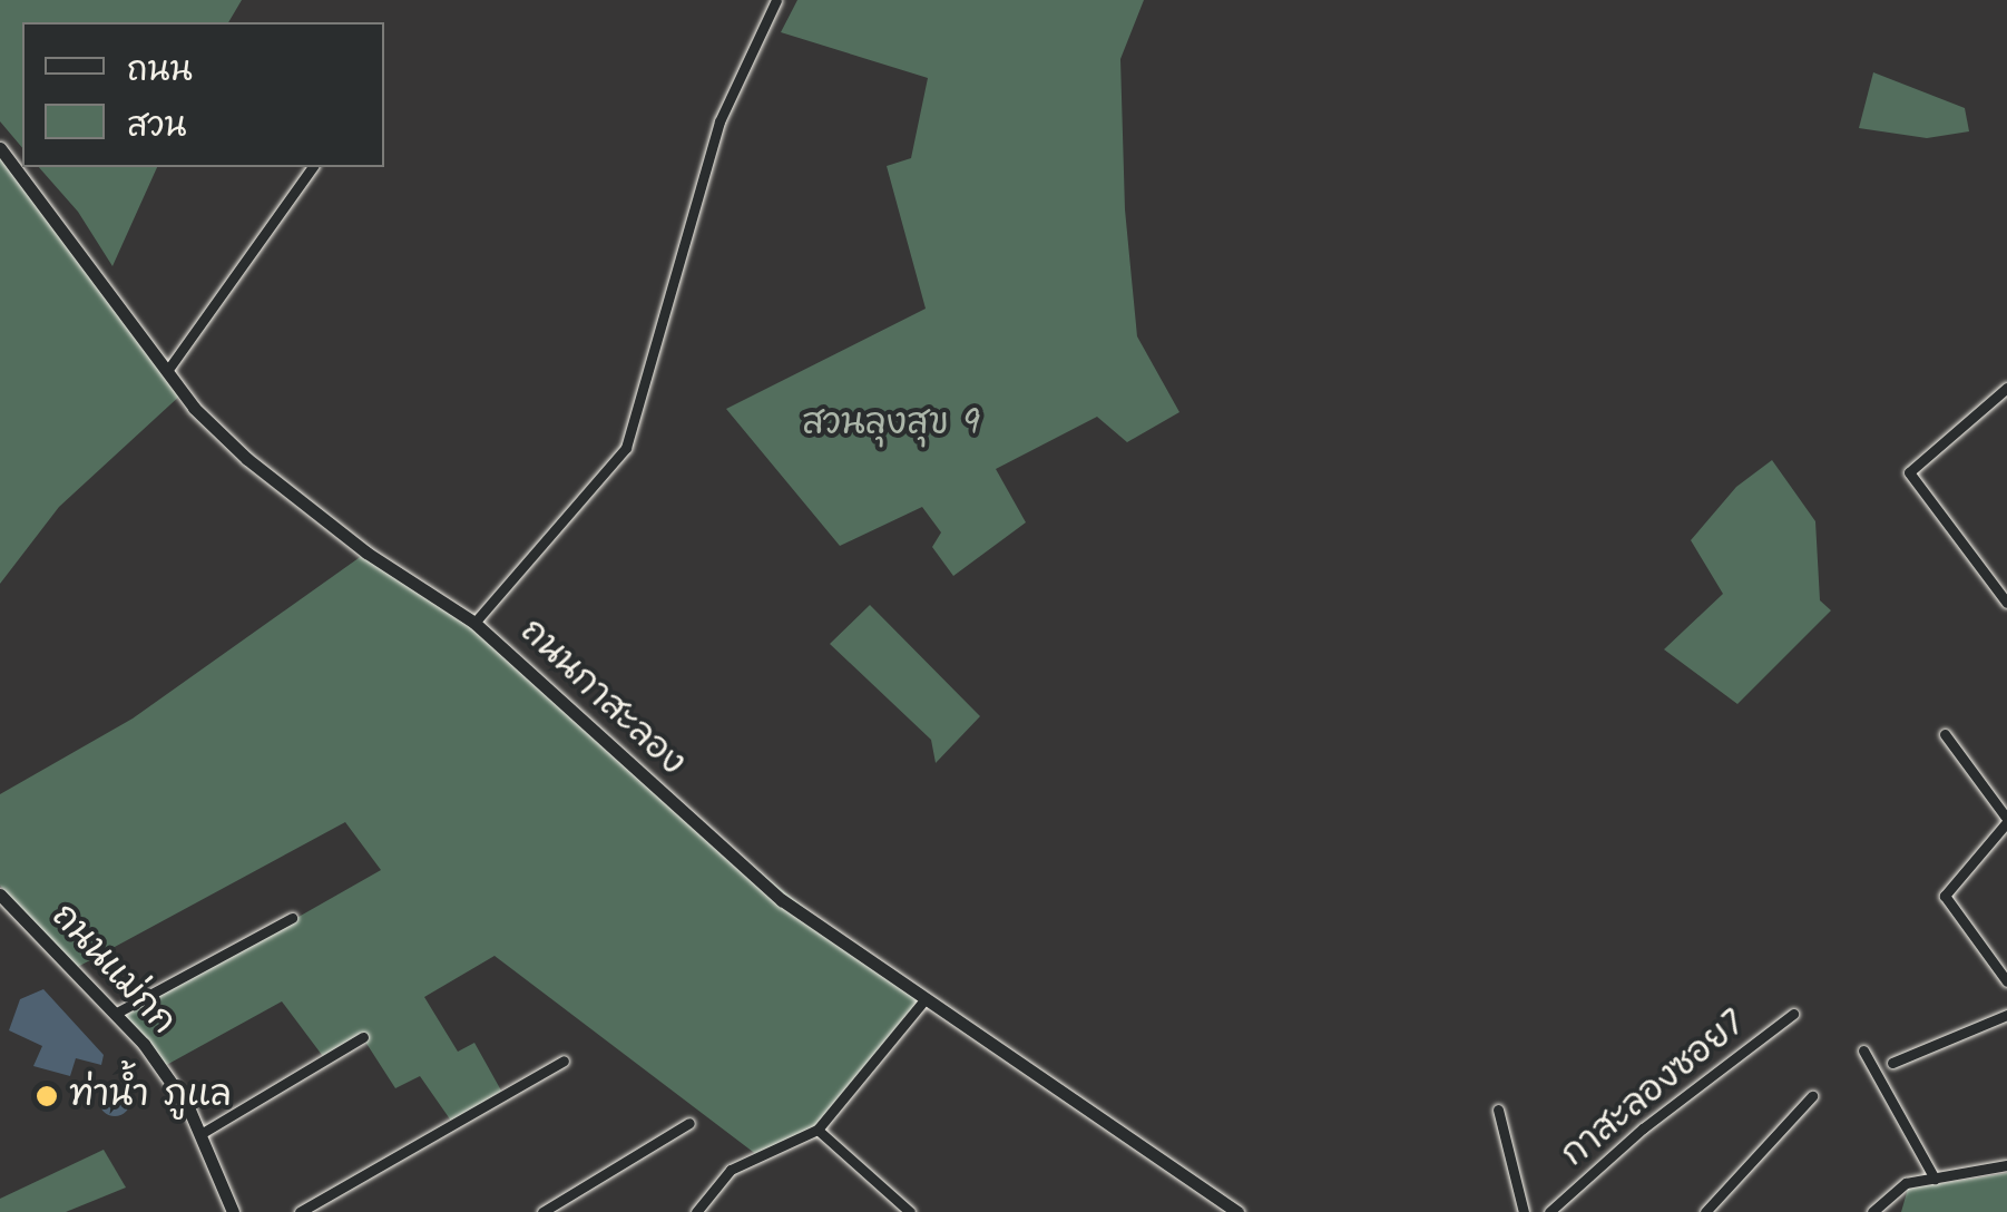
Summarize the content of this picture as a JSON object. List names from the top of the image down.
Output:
{
  "streets": {
    "street": ["ถนนกาสะลอง", "ถนนแม่กก", "กาสะลองซอย7"]
  },
  "parks": ["สวนลุงสุข 9"],
  "places": ["ท่าน้ำ ภูแล"],
  "legend": ["ถนน", "สวน"]
}
